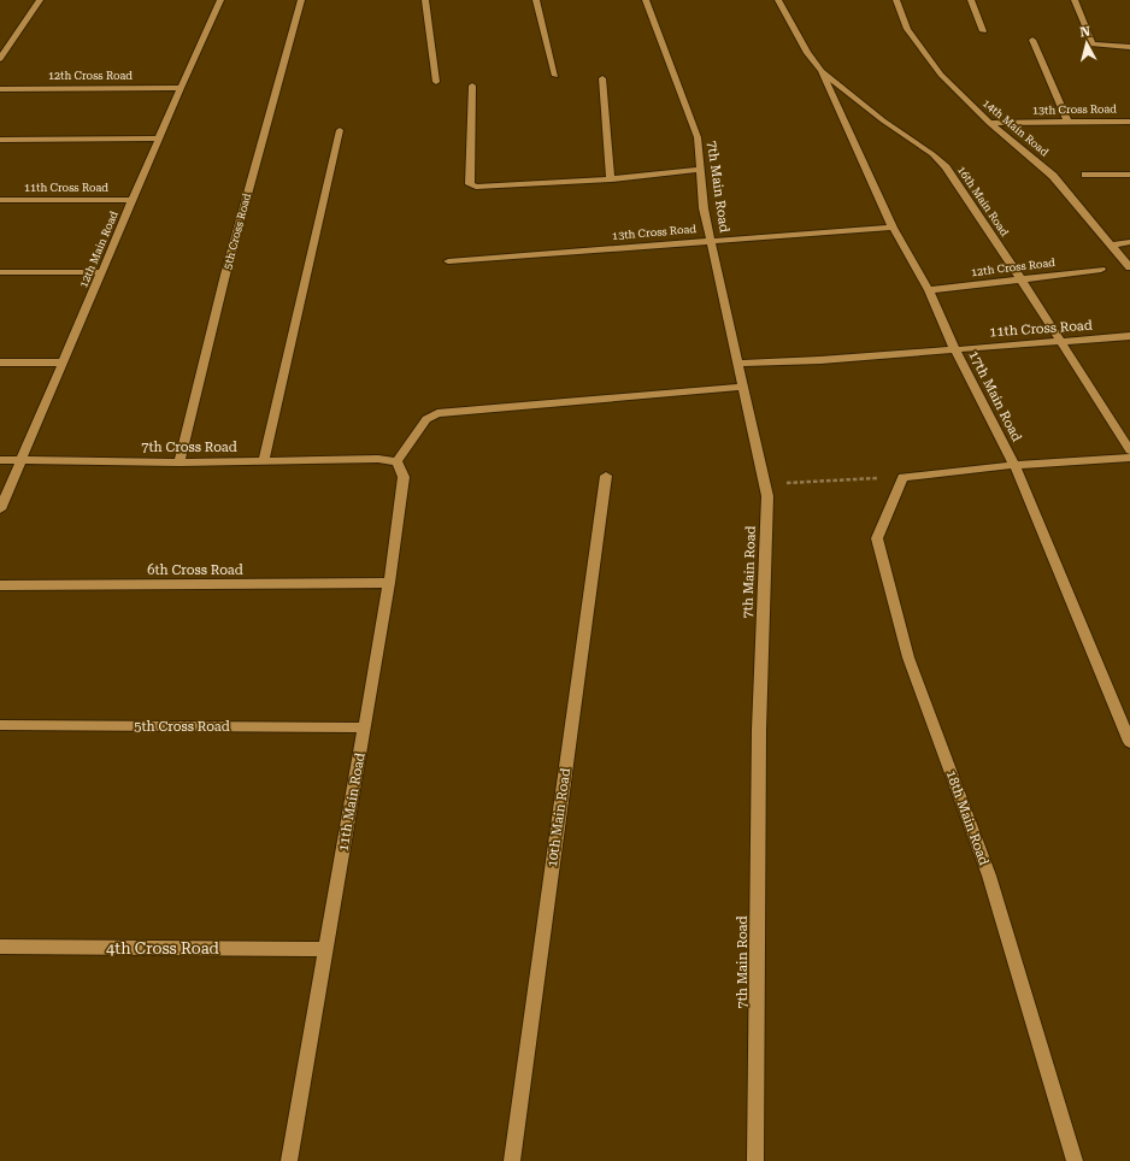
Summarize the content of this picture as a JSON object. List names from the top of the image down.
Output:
{
  "streets": {
    "street": [
      "12th Cross Road",
      "13th Cross Road",
      "14th Main Road",
      "7th Main Road",
      "11th Cross Road",
      "16th Main Road",
      "5th Cross Road",
      "12th Main Road",
      "17th Main Road",
      "7th Cross Road",
      "6th Cross Road",
      "11th Main Road",
      "10th Main Road",
      "18th Main Road",
      "4th Cross Road"
    ]
  },
  "crossings": [
    ["12th Cross Road", "16th Main Road"],
    ["12th Cross Road", "12th Main Road"],
    ["12th Cross Road", "17th Main Road"],
    ["13th Cross Road", "14th Main Road"],
    ["13th Cross Road", "7th Main Road"],
    ["13th Cross Road", "17th Main Road"],
    ["7th Main Road", "11th Cross Road"],
    ["11th Cross Road", "16th Main Road"],
    ["11th Cross Road", "12th Main Road"],
    ["11th Cross Road", "17th Main Road"],
    ["16th Main Road", "17th Main Road"],
    ["5th Cross Road", "7th Cross Road"],
    ["5th Cross Road", "11th Main Road"],
    ["12th Main Road", "7th Cross Road"],
    ["7th Cross Road", "11th Main Road"],
    ["6th Cross Road", "11th Main Road"],
    ["11th Main Road", "4th Cross Road"]
  ],
  "north": "top"
}
